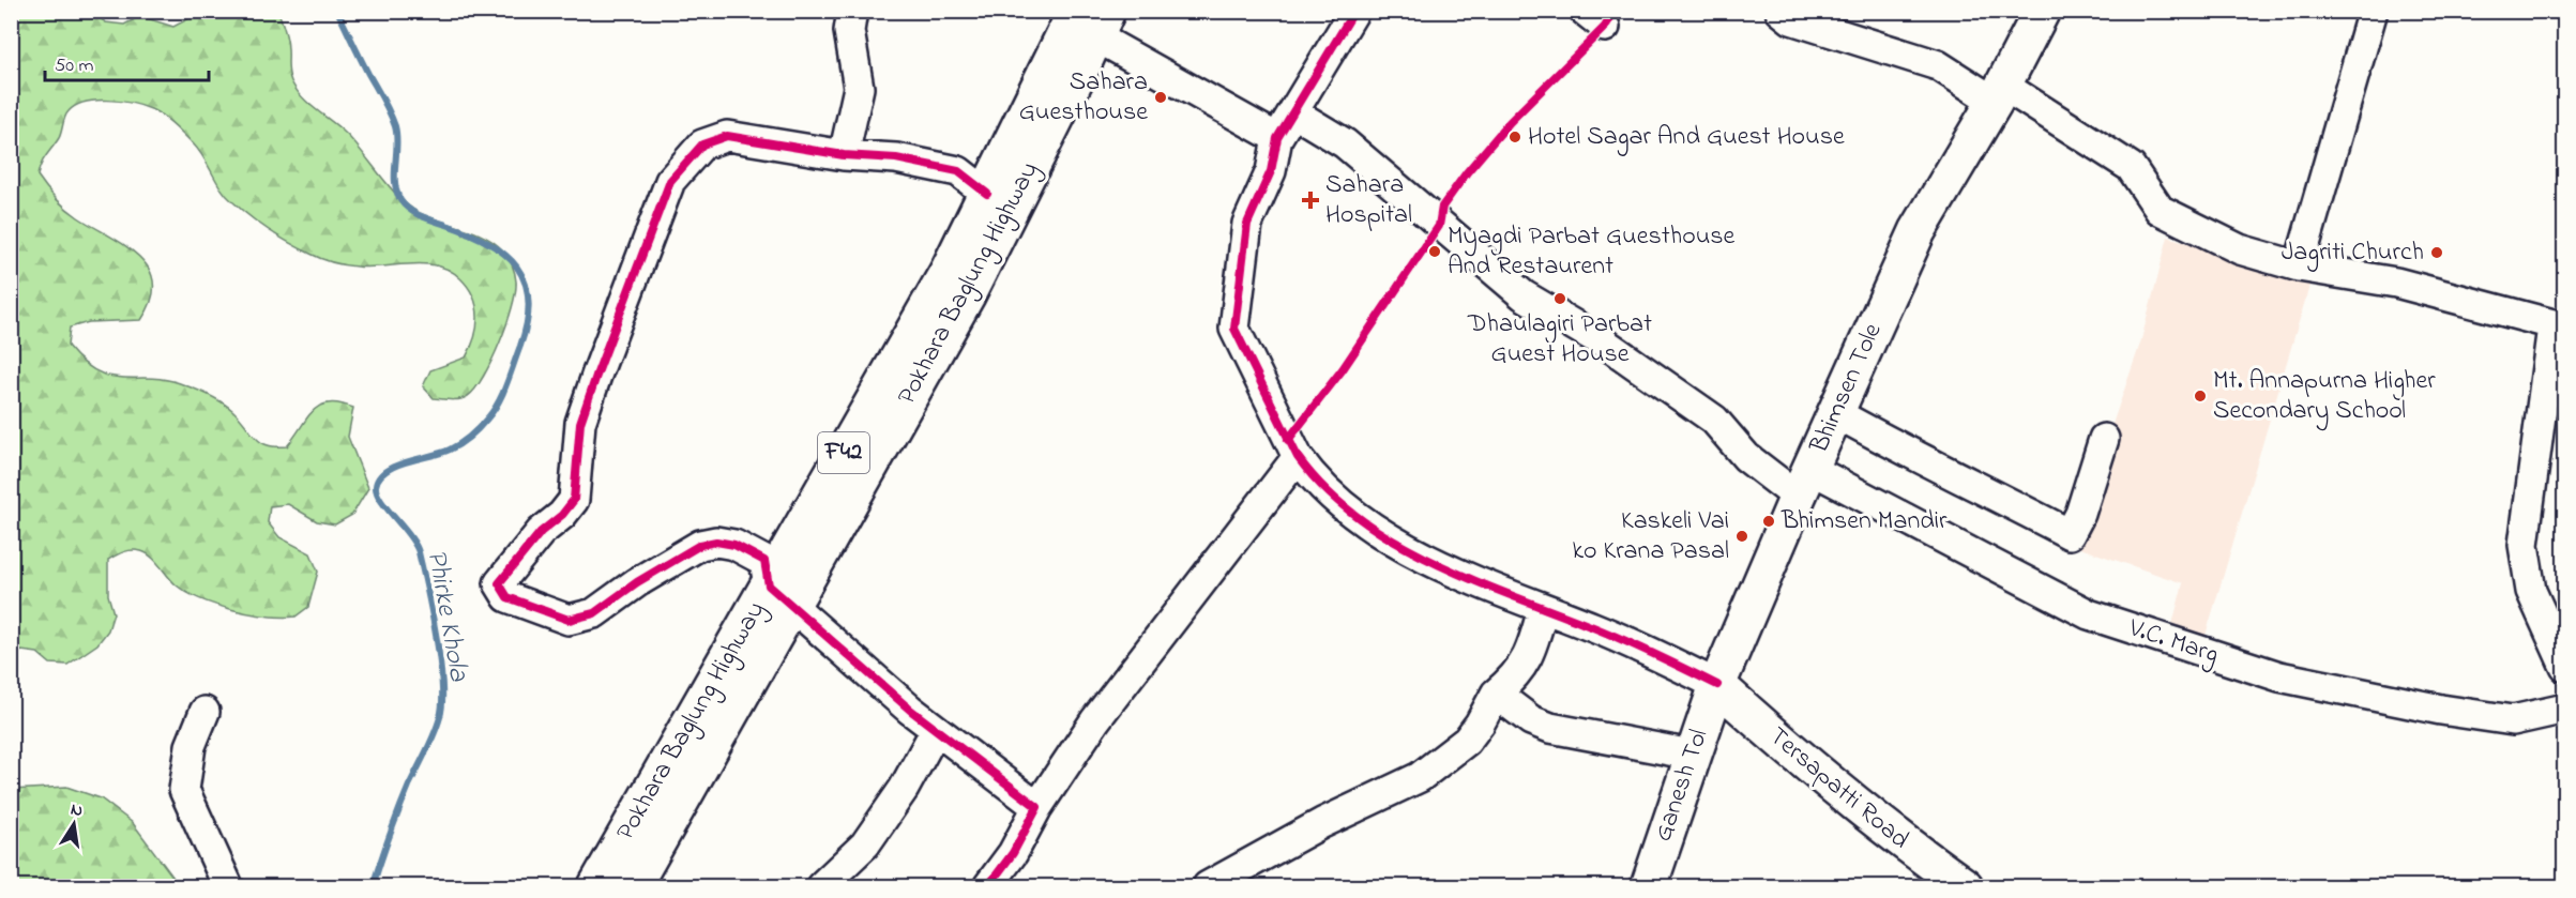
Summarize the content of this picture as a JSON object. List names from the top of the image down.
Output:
{
  "streets": {
    "main road": [
      "Pokhara Baglung Highway",
      "Bhimsen Tole",
      "F42",
      "Ganesh Tol",
      "Tersapatti Road"
    ],
    "street": ["V.C. Marg"]
  },
  "crossings": [
    ["Bhimsen Tole", "V.C. Marg"],
    ["Bhimsen Tole", "Ganesh Tol"],
    ["Bhimsen Tole", "Tersapatti Road"],
    ["Ganesh Tol", "Tersapatti Road"]
  ],
  "water": ["Phirke Khola"],
  "places": {
    "other": [
      "Sahara Guesthouse",
      "Hotel Sagar And Guest House",
      "Myagdi Parbat Guesthouse And Restaurent",
      "Jagriti Church",
      "Dhaulagiri Parbat Guest House",
      "Mt. Annapurna Higher Secondary School",
      "Bhimsen Mandir",
      "Kaskeli Vai ko Krana Pasal"
    ],
    "health": ["Sahara Hospital"]
  },
  "scale_bar": "50 m",
  "north": "top"
}
